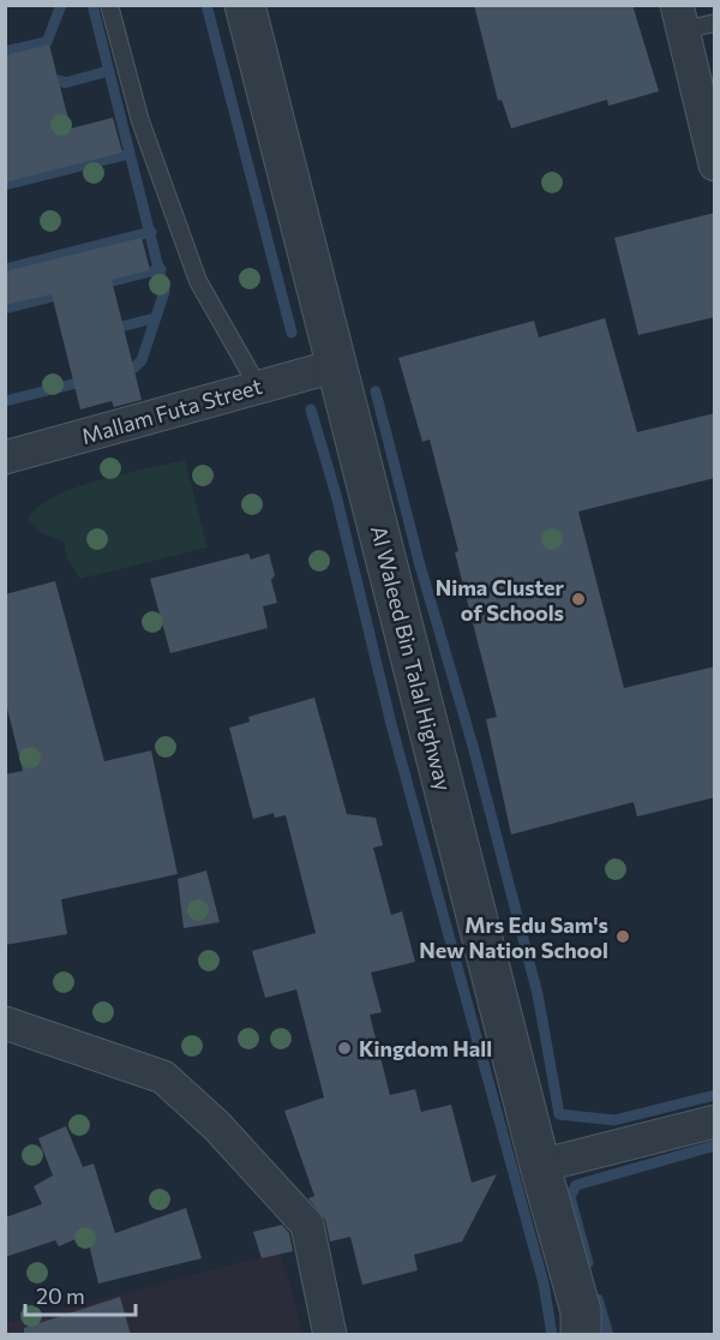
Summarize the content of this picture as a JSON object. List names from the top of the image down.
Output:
{
  "streets": {
    "street": ["Mallam Futa Street", "Al Waleed Bin Talal Highway"]
  },
  "crossings": [
    ["Mallam Futa Street", "Al Waleed Bin Talal Highway"]
  ],
  "places": ["Nima Cluster of Schools", "Mrs Edu Sam's New Nation School", "Kingdom Hall"],
  "scale_bar": "20 m"
}
